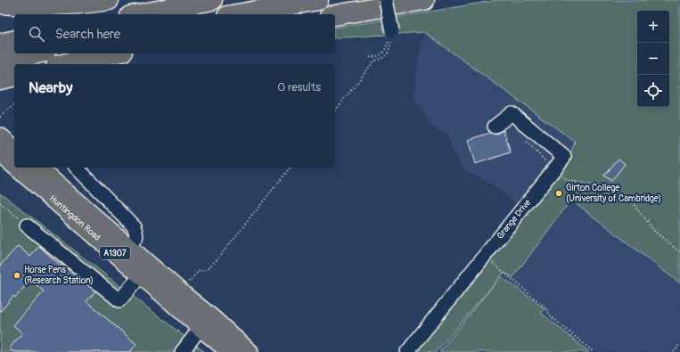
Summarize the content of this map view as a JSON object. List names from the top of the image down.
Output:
{
  "streets": {
    "main road": ["Huntingdon Road", "A1307"],
    "lane": ["Grange Drive"]
  },
  "places": ["Girton College (University of Cambridge)", "Horse Pens (Research Station)"],
  "page": {
    "map_buttons": ["+", "−"],
    "search": "Search here",
    "heading": ["Nearby", "0 results"]
  }
}
